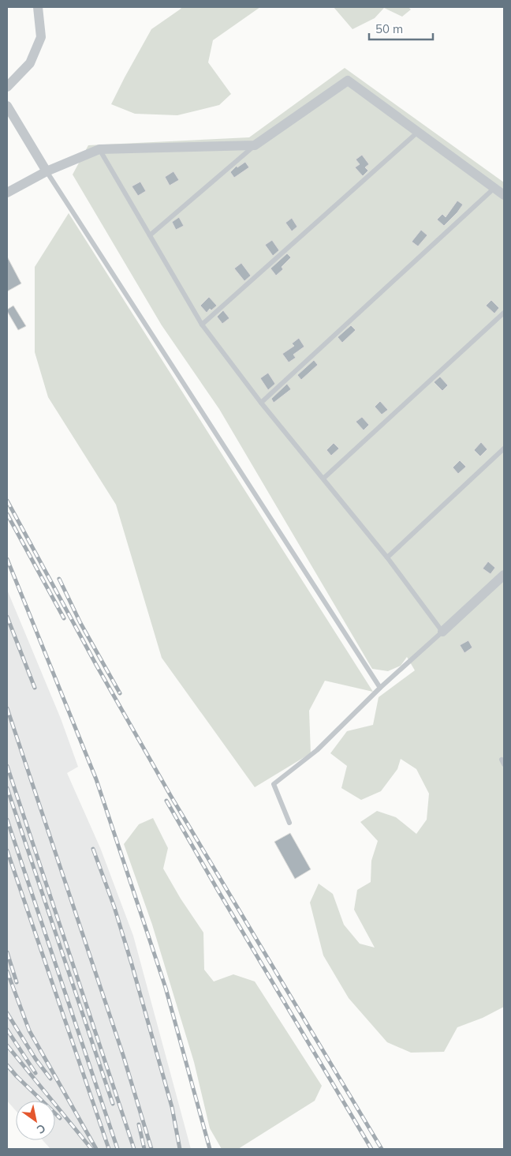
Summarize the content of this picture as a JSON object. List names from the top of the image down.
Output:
{
  "scale_bar": "50 m",
  "north": "bottom right"
}
